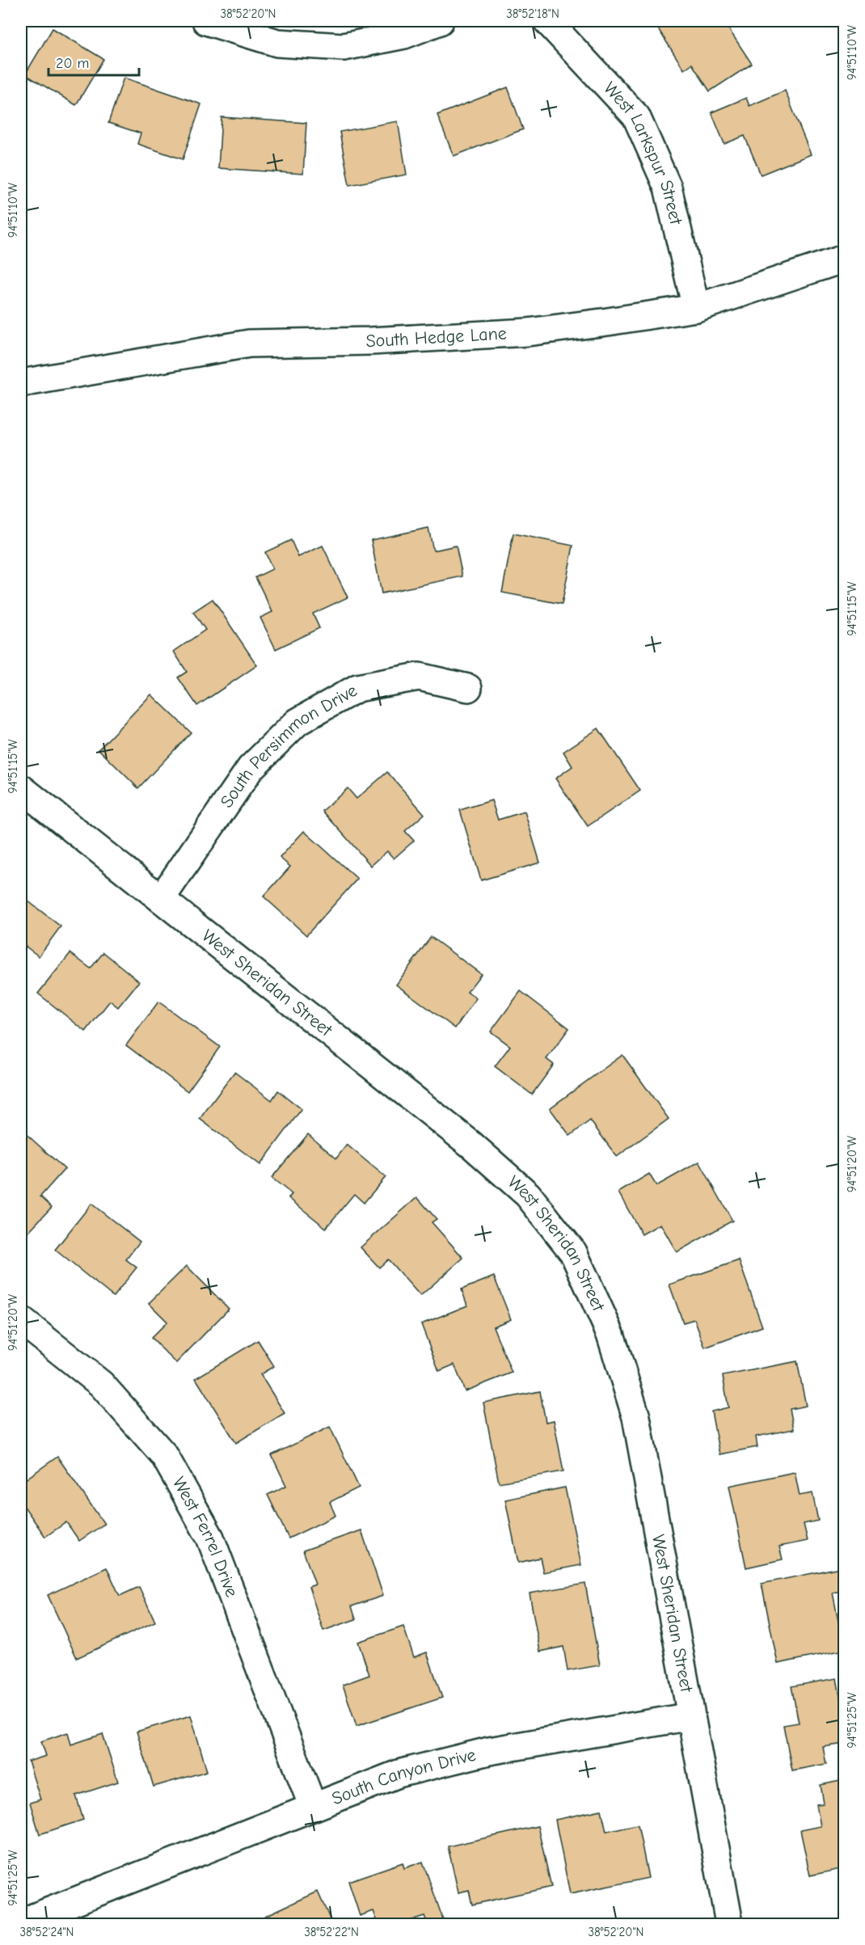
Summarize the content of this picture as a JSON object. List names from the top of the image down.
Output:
{
  "streets": {
    "street": [
      "West Larkspur Street",
      "South Hedge Lane",
      "South Persimmon Drive",
      "West Sheridan Street",
      "West Ferrel Drive",
      "South Canyon Drive"
    ]
  },
  "crossings": [
    ["West Larkspur Street", "South Hedge Lane"],
    ["South Persimmon Drive", "West Sheridan Street"],
    ["West Sheridan Street", "South Canyon Drive"],
    ["West Ferrel Drive", "South Canyon Drive"]
  ],
  "scale_bar": "20 m",
  "coordinates": [
    "38°52'20\"N",
    "38°52'18\"N",
    "94°51'10\"W",
    "94°51'15\"W",
    "94°51'20\"W",
    "94°51'25\"W",
    "38°52'24\"N",
    "38°52'22\"N"
  ]
}
